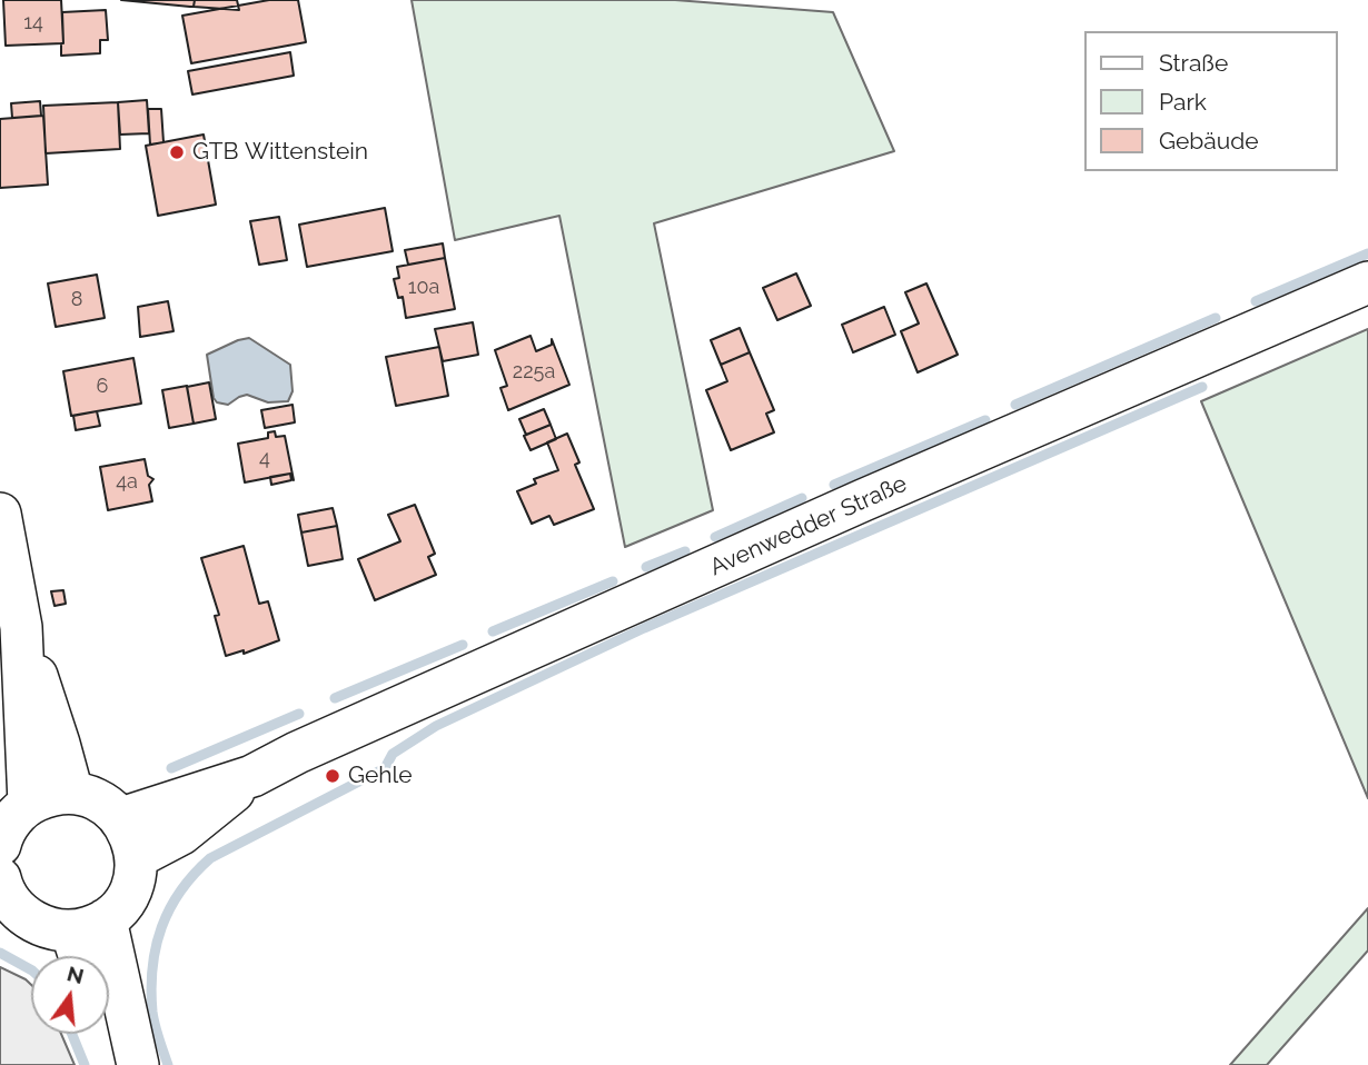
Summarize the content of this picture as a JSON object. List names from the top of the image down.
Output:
{
  "streets": {
    "main road": ["Avenwedder Straße"]
  },
  "places": ["GTB Wittenstein", "Gehle"],
  "house_numbers": [
    "14",
    "10a",
    "8",
    "225a",
    "6",
    "4",
    "4a"
  ],
  "legend": ["Straße", "Park", "Gebäude"],
  "north": "top"
}
